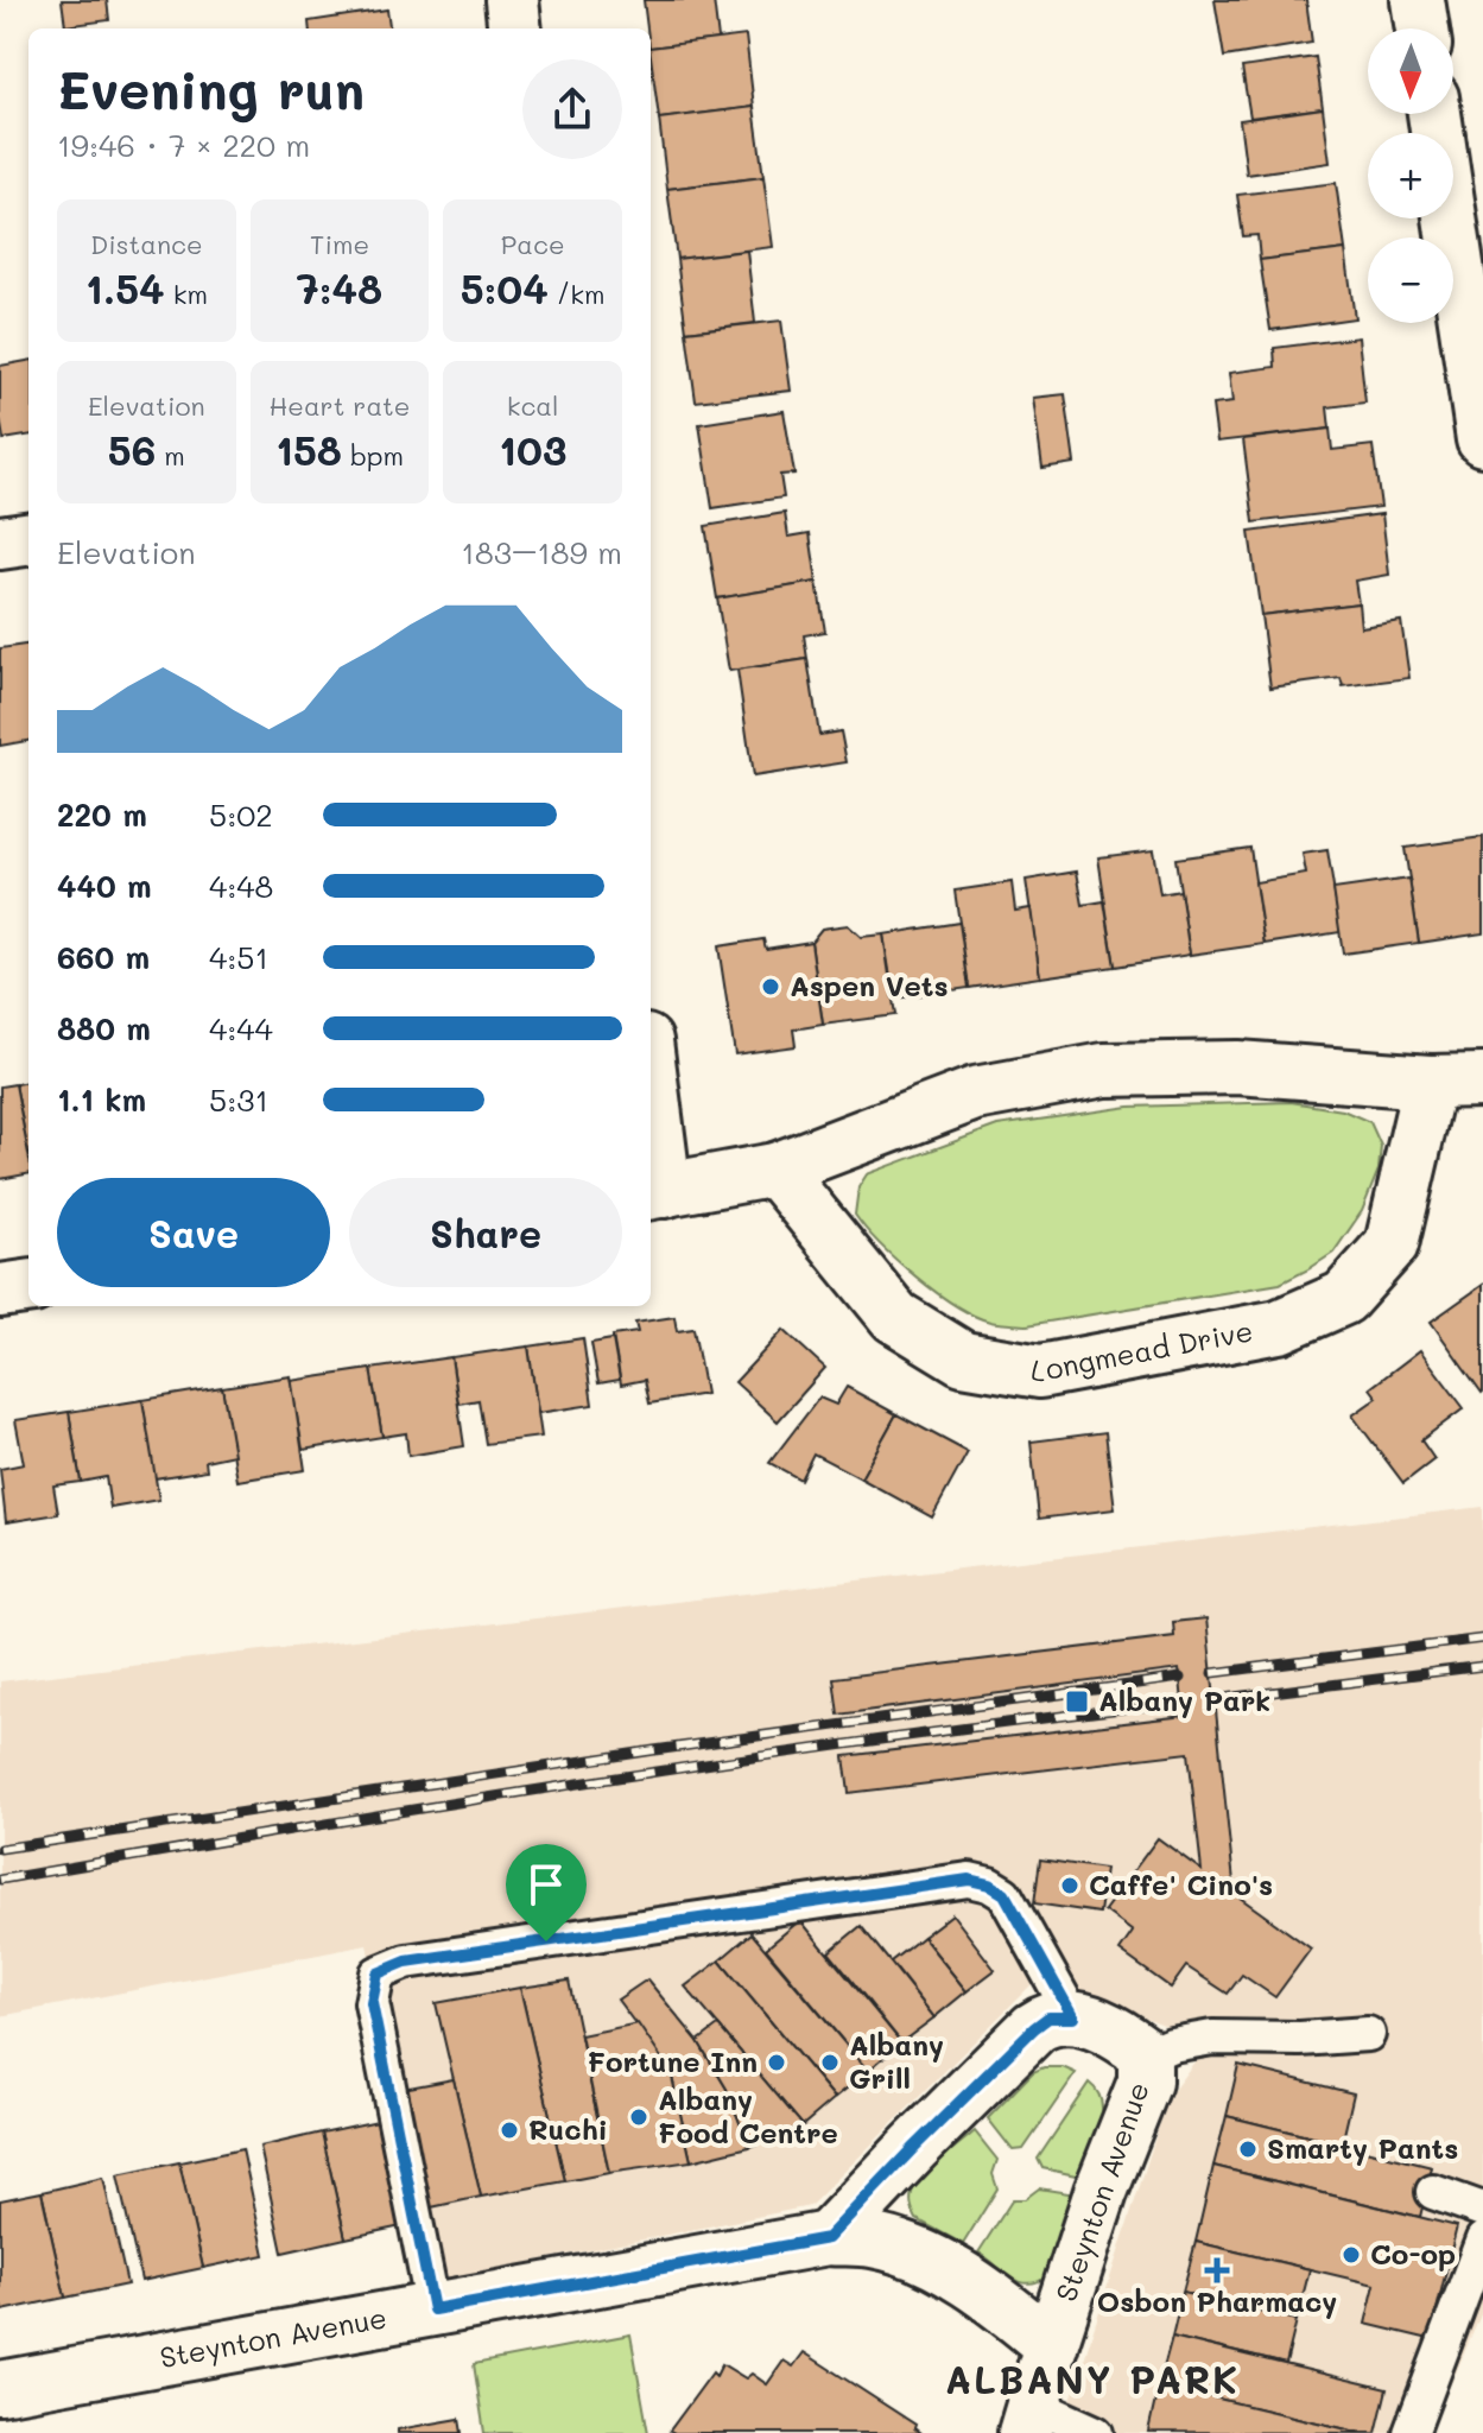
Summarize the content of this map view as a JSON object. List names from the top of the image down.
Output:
{
  "streets": {
    "street": ["Longmead Drive", "Steynton Avenue"]
  },
  "districts": ["ALBANY PARK"],
  "places": {
    "other": [
      "Aspen Vets",
      "Caffe' Cino's",
      "Fortune Inn",
      "Albany Grill",
      "Albany Food Centre",
      "Ruchi",
      "Smarty Pants",
      "Co-op"
    ],
    "transit": ["Albany Park"],
    "health": ["Osbon Pharmacy"]
  },
  "north": "bottom",
  "page": {
    "map_buttons": ["+", "−"],
    "heading": ["Evening run", "19:46 · 7 × 220 m"],
    "stats": [
      ["Distance", "1.54 km"],
      ["Time", "7:48"],
      ["Pace", "5:04 /km"],
      ["Elevation", "56 m"],
      ["Heart rate", "158 bpm"],
      ["kcal", "103"]
    ],
    "chart": ["Elevation", "183–189 m"],
    "list": [
      {
        "name": "220 m",
        "note": "5:02"
      },
      {
        "name": "440 m",
        "note": "4:48"
      },
      {
        "name": "660 m",
        "note": "4:51"
      },
      {
        "name": "880 m",
        "note": "4:44"
      },
      {
        "name": "1.1 km",
        "note": "5:31"
      }
    ],
    "buttons": ["Save", "Share"]
  }
}
